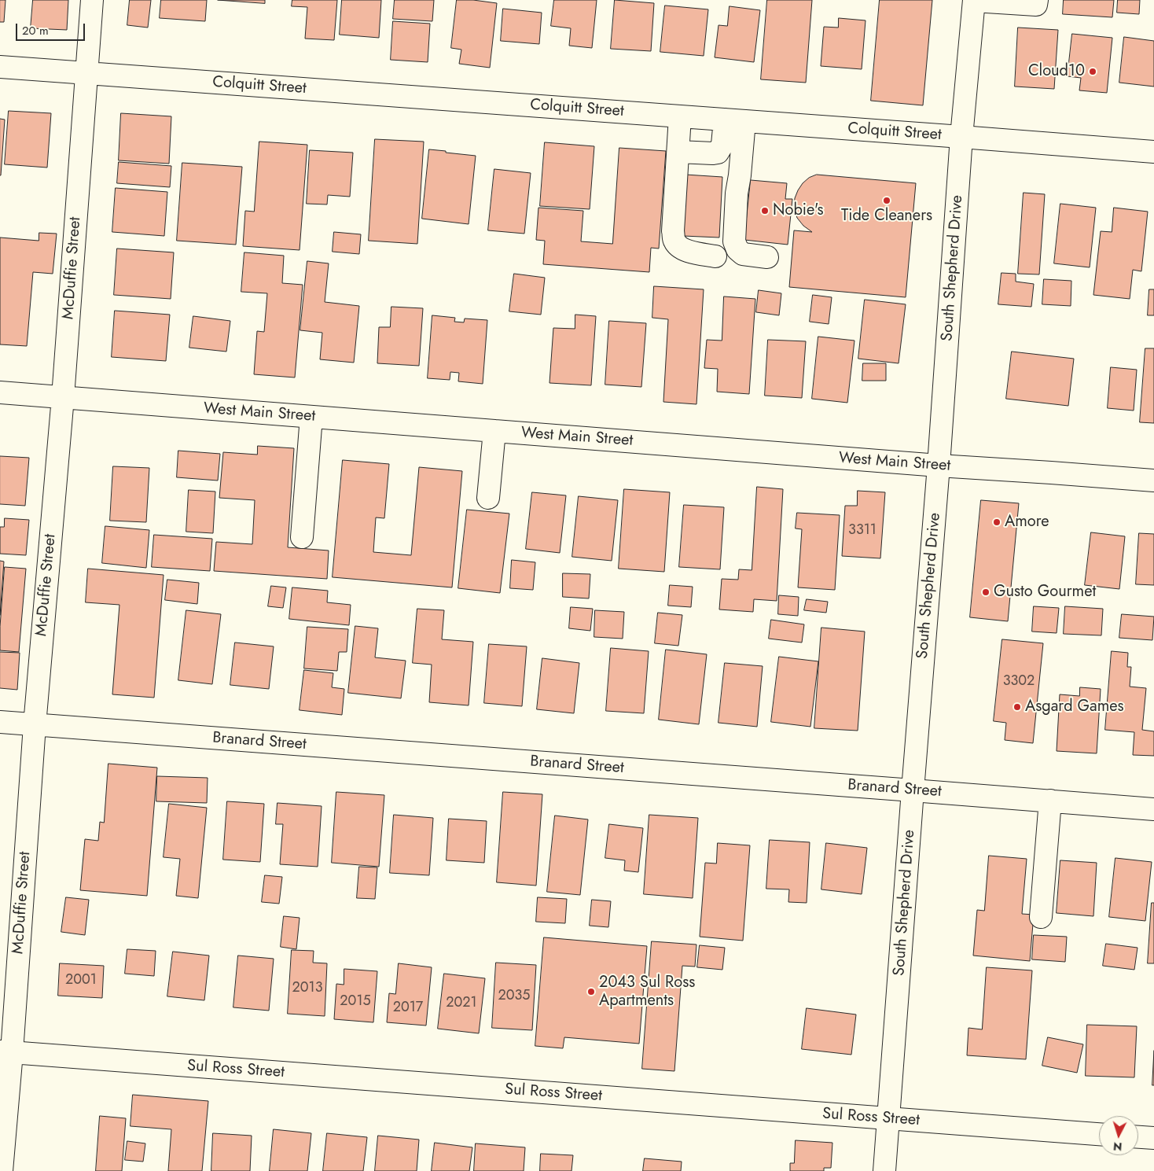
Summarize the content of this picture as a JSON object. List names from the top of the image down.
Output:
{
  "streets": {
    "street": [
      "Colquitt Street",
      "McDuffie Street",
      "South Shepherd Drive",
      "West Main Street",
      "Branard Street",
      "Sul Ross Street"
    ]
  },
  "crossings": [
    ["Colquitt Street", "McDuffie Street"],
    ["Colquitt Street", "South Shepherd Drive"],
    ["McDuffie Street", "West Main Street"],
    ["McDuffie Street", "Branard Street"],
    ["McDuffie Street", "Sul Ross Street"],
    ["South Shepherd Drive", "West Main Street"],
    ["South Shepherd Drive", "Branard Street"],
    ["South Shepherd Drive", "Sul Ross Street"]
  ],
  "places": [
    "Cloud10",
    "Tide Cleaners",
    "Nobie's",
    "Amore",
    "Gusto Gourmet",
    "Asgard Games",
    "2043 Sul Ross Apartments"
  ],
  "house_numbers": [
    "3311",
    "3302",
    "2001",
    "2013",
    "2035",
    "2015",
    "2021",
    "2017"
  ],
  "scale_bar": "20 m",
  "north": "bottom"
}
